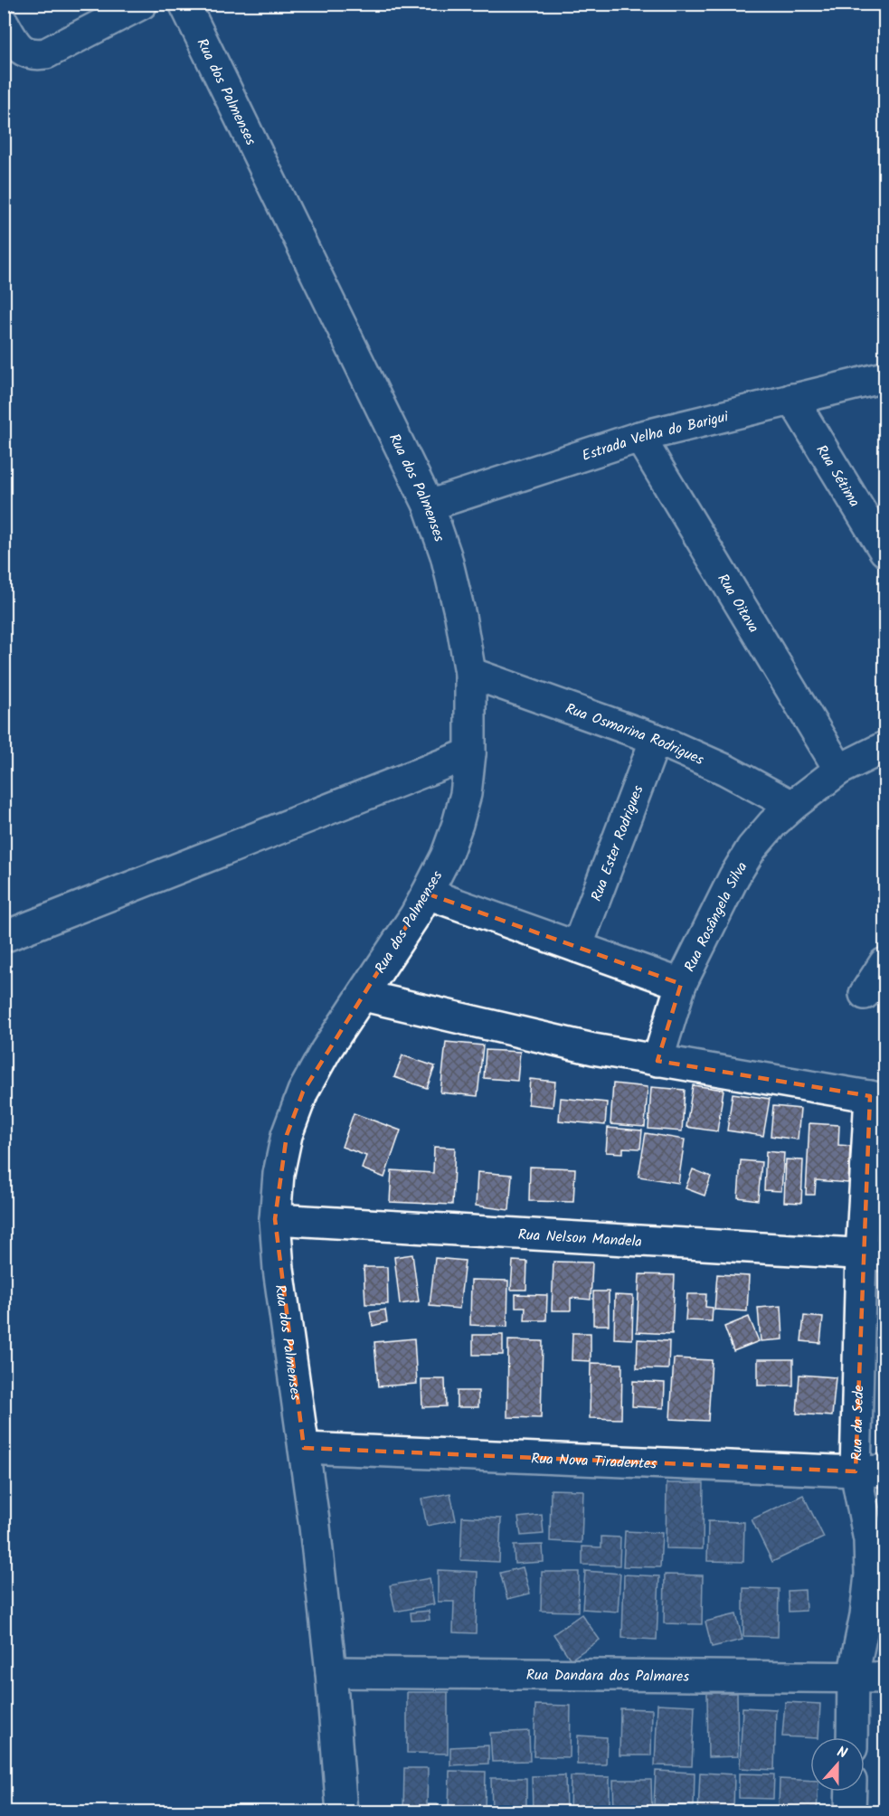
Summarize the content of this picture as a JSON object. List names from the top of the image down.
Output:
{
  "streets": {
    "street": [
      "Rua dos Palmenses",
      "Estrada Velha do Barigui",
      "Rua Sétima",
      "Rua Oitava",
      "Rua Osmarina Rodrigues",
      "Rua Ester Rodrigues",
      "Rua Rosângela Silva",
      "Rua Nelson Mandela",
      "Rua da Sede",
      "Rua Nova Tiradentes",
      "Rua Dandara dos Palmares"
    ]
  },
  "crossings": [
    ["Rua dos Palmenses", "Estrada Velha do Barigui"],
    ["Rua dos Palmenses", "Rua Osmarina Rodrigues"],
    ["Rua dos Palmenses", "Rua Rosângela Silva"],
    ["Rua dos Palmenses", "Rua Nelson Mandela"],
    ["Rua dos Palmenses", "Rua Nova Tiradentes"],
    ["Rua dos Palmenses", "Rua Dandara dos Palmares"],
    ["Estrada Velha do Barigui", "Rua Sétima"],
    ["Estrada Velha do Barigui", "Rua Oitava"],
    ["Rua Oitava", "Rua Rosângela Silva"],
    ["Rua Osmarina Rodrigues", "Rua Ester Rodrigues"],
    ["Rua Osmarina Rodrigues", "Rua Rosângela Silva"],
    ["Rua Ester Rodrigues", "Rua Rosângela Silva"],
    ["Rua Nelson Mandela", "Rua da Sede"],
    ["Rua da Sede", "Rua Nova Tiradentes"],
    ["Rua da Sede", "Rua Dandara dos Palmares"]
  ],
  "north": "top"
}
